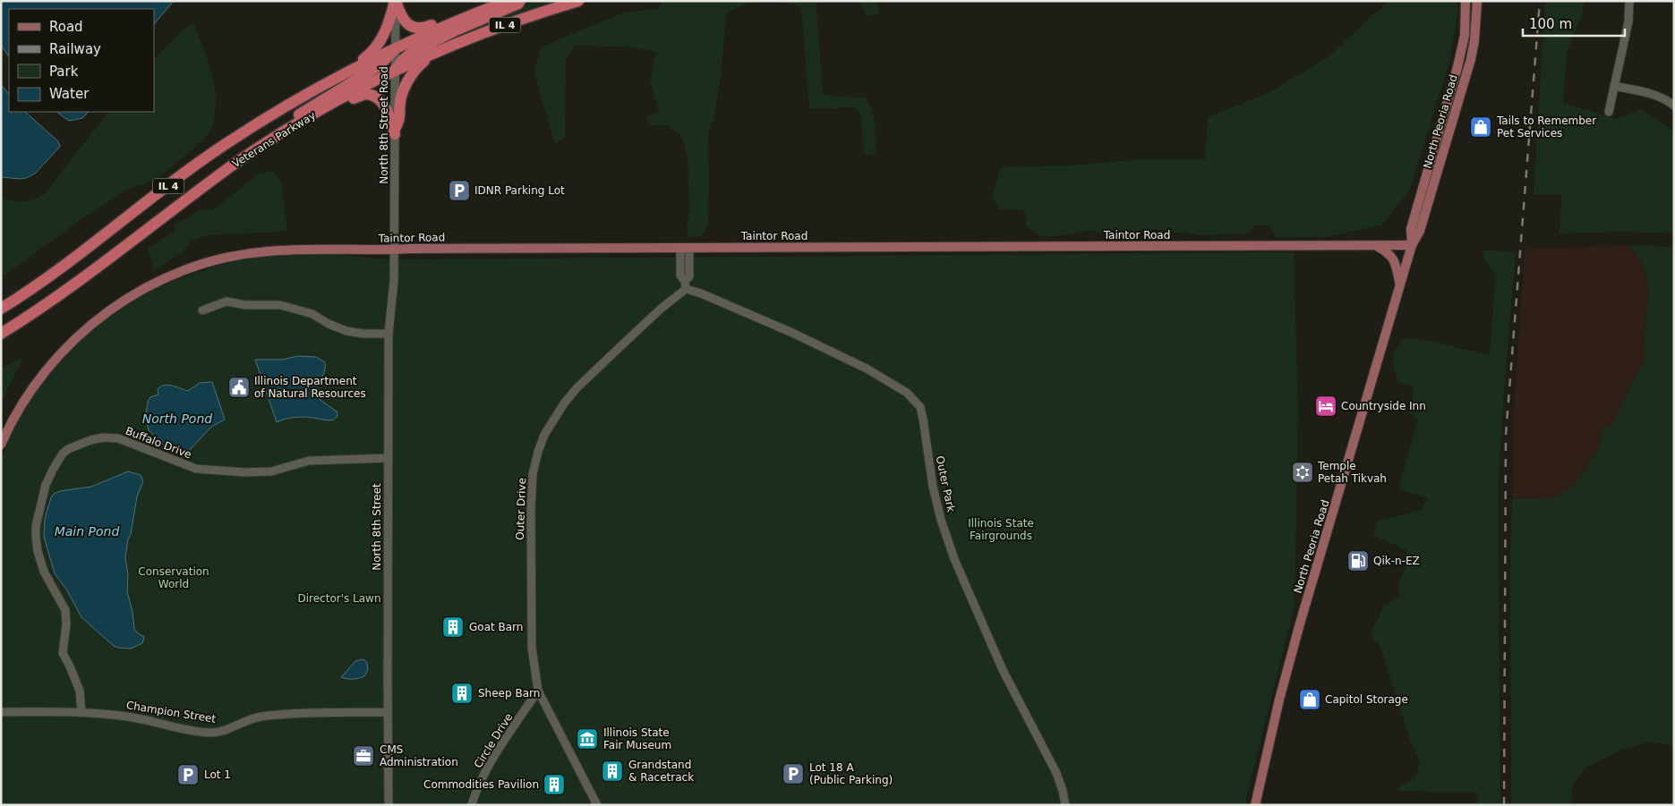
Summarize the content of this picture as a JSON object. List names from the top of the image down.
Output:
{
  "streets": {
    "highway": ["IL 4", "Veterans Parkway"],
    "main road": ["North Peoria Road", "Taintor Road"],
    "street": [
      "North 8th Street Road",
      "Buffalo Drive",
      "Outer Park",
      "Outer Drive",
      "North 8th Street",
      "Champion Street",
      "Circle Drive"
    ]
  },
  "crossings": [
    ["North Peoria Road", "Taintor Road"],
    ["North 8th Street Road", "Veterans Parkway"],
    ["North 8th Street Road", "Taintor Road"],
    ["North 8th Street Road", "North 8th Street"],
    ["Taintor Road", "North 8th Street"],
    ["Buffalo Drive", "North 8th Street"],
    ["Buffalo Drive", "Champion Street"],
    ["Outer Park", "Outer Drive"],
    ["Outer Drive", "Circle Drive"],
    ["North 8th Street", "Champion Street"]
  ],
  "water": ["North Pond", "Main Pond"],
  "parks": ["Illinois State Fairgrounds", "Conservation World", "Director's Lawn"],
  "places": {
    "shop": ["Tails to Remember Pet Services", "Capitol Storage"],
    "parking": ["IDNR Parking Lot", "Lot 18 A (Public Parking)", "Lot 1"],
    "public building": ["Illinois Department of Natural Resources"],
    "hotel": ["Countryside Inn"],
    "synagogue": ["Temple Petah Tikvah"],
    "fuel station": ["Qik-n-EZ"],
    "building": [
      "Goat Barn",
      "Sheep Barn",
      "Grandstand & Racetrack",
      "Commodities Pavilion"
    ],
    "museum": ["Illinois State Fair Museum"],
    "office": ["CMS Administration"]
  },
  "legend": [
    "Road",
    "Railway",
    "Park",
    "Water"
  ],
  "scale_bar": "100 m"
}
